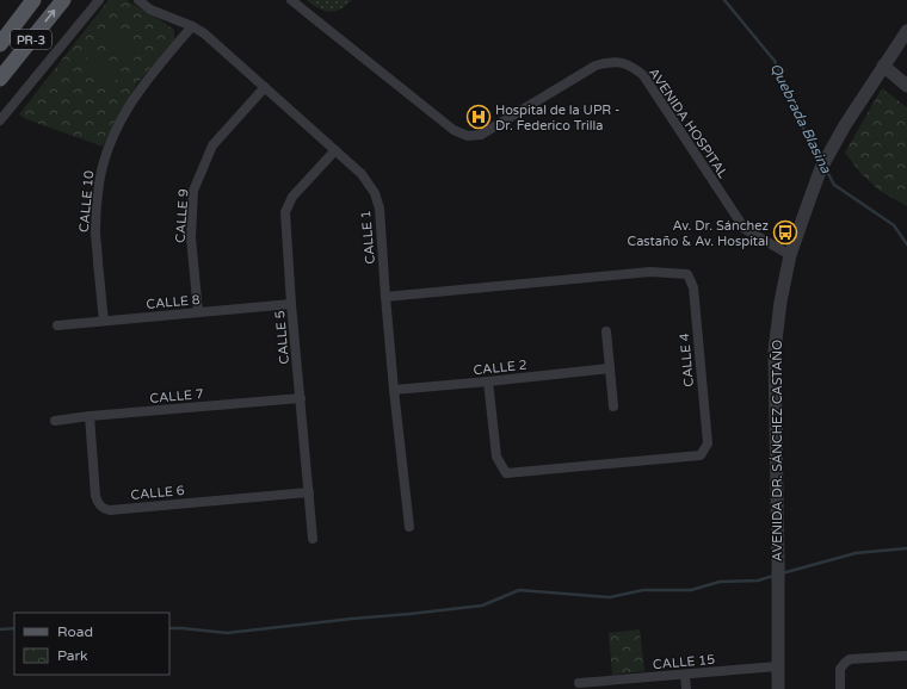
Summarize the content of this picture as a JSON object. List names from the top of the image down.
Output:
{
  "streets": {
    "main road": ["PR-3"],
    "street": [
      "AVENIDA HOSPITAL",
      "CALLE 10",
      "CALLE 9",
      "CALLE 1",
      "CALLE 8",
      "CALLE 5",
      "CALLE 4",
      "CALLE 2",
      "CALLE 7",
      "AVENIDA DR. SÁNCHEZ CASTAÑO",
      "CALLE 6",
      "CALLE 15"
    ]
  },
  "crossings": [
    ["AVENIDA HOSPITAL", "AVENIDA DR. SÁNCHEZ CASTAÑO"],
    ["CALLE 10", "CALLE 1"],
    ["CALLE 10", "CALLE 8"],
    ["CALLE 9", "CALLE 1"],
    ["CALLE 9", "CALLE 8"],
    ["CALLE 1", "CALLE 5"],
    ["CALLE 1", "CALLE 4"],
    ["CALLE 1", "CALLE 2"],
    ["CALLE 8", "CALLE 5"],
    ["CALLE 5", "CALLE 7"],
    ["CALLE 5", "CALLE 6"],
    ["CALLE 4", "CALLE 2"],
    ["CALLE 7", "CALLE 6"],
    ["AVENIDA DR. SÁNCHEZ CASTAÑO", "CALLE 15"]
  ],
  "water": ["Quebrada Blasina"],
  "places": {
    "hospital": ["Hospital de la UPR - Dr. Federico Trilla"],
    "bus stop": ["Av. Dr. Sánchez Castaño & Av. Hospital"]
  },
  "legend": ["Road", "Park"]
}
